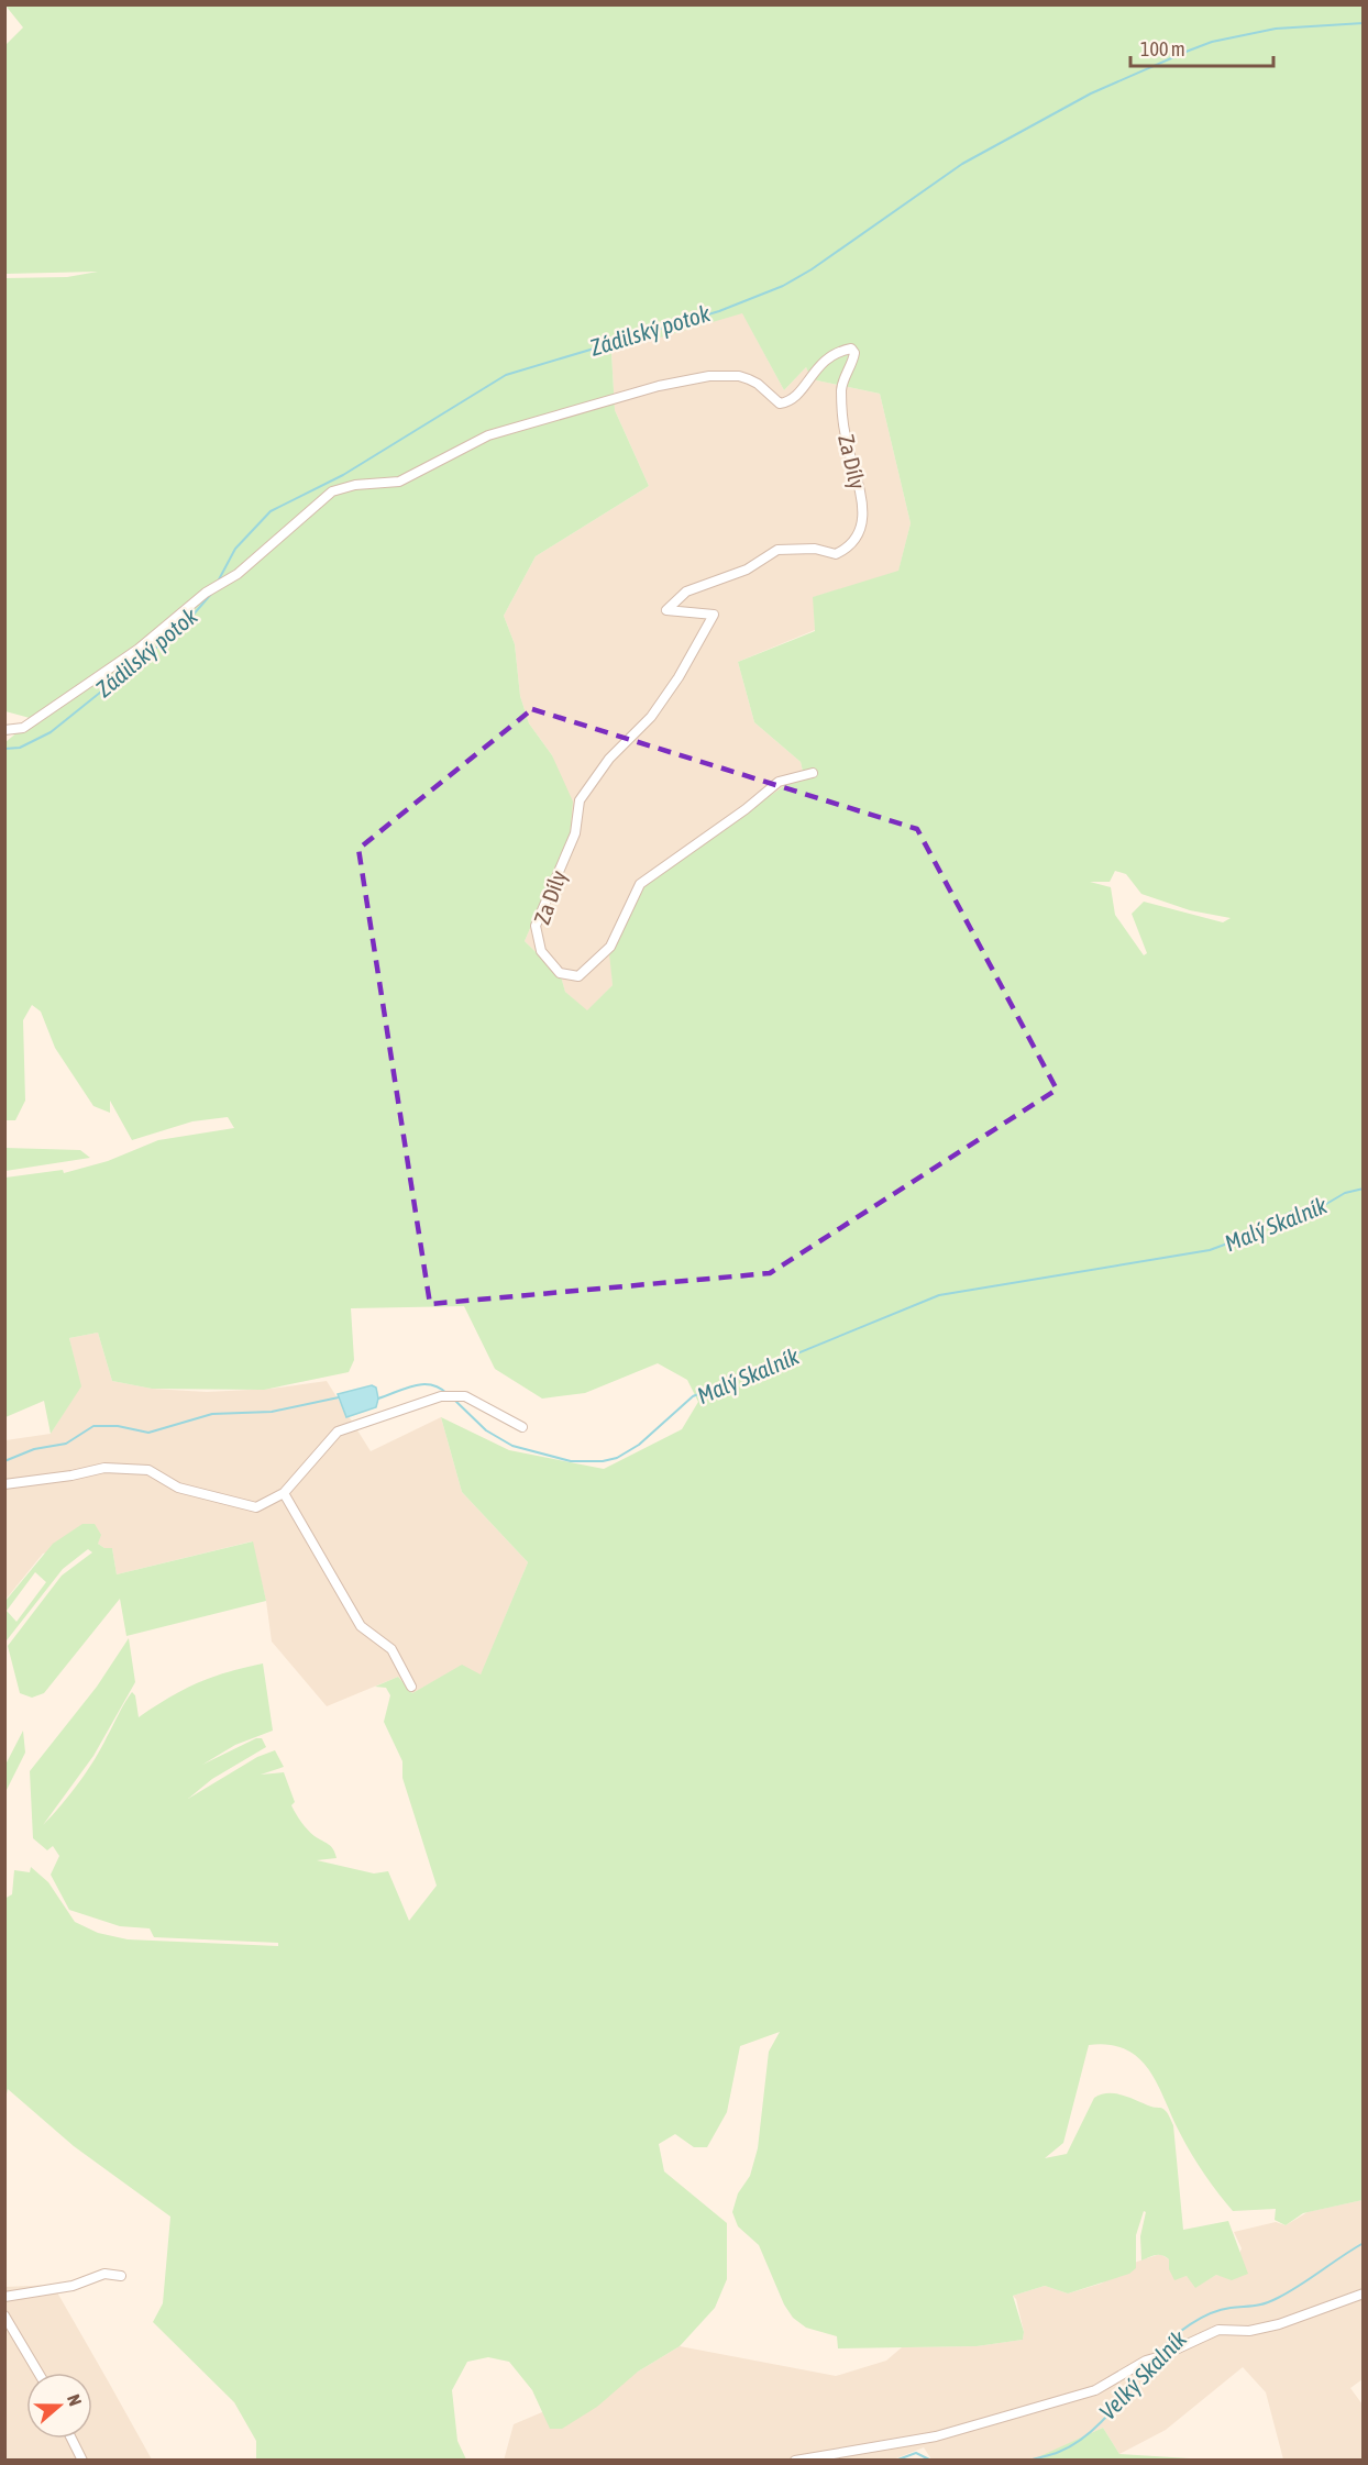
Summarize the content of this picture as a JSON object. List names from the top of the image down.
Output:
{
  "streets": {
    "street": ["Za Díly"]
  },
  "water": ["Zádilský potok", "Malý Skalník", "Velký Skalník"],
  "scale_bar": "100 m",
  "north": "right"
}
